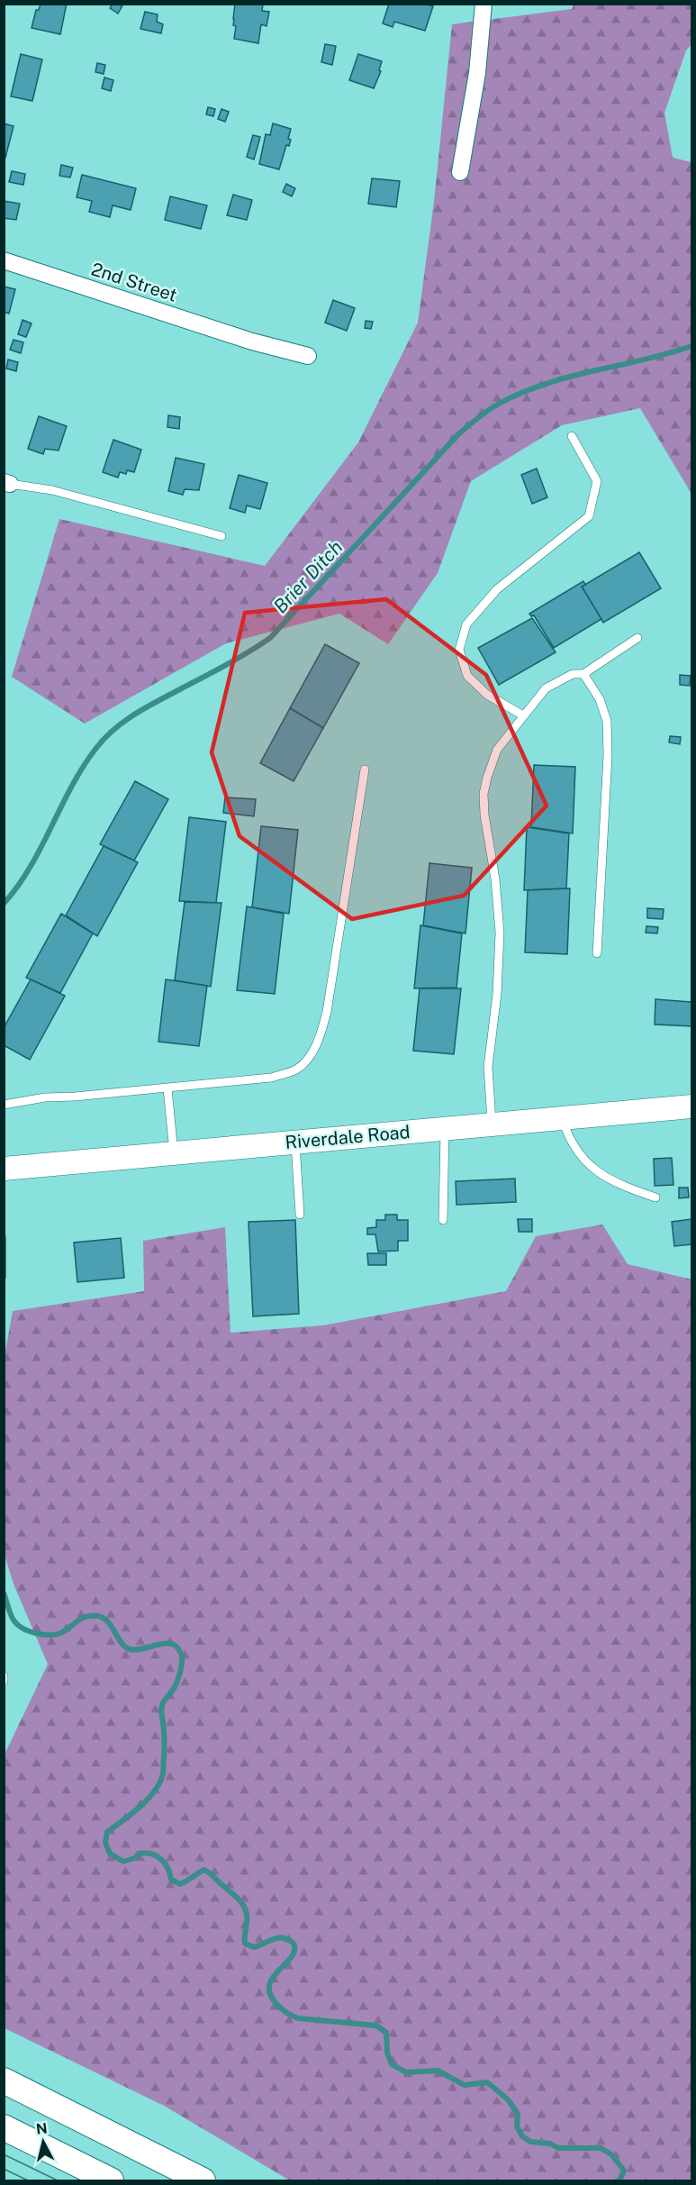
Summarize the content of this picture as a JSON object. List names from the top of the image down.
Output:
{
  "streets": {
    "main road": ["Riverdale Road"],
    "street": ["2nd Street"]
  },
  "water": ["Brier Ditch"],
  "north": "top"
}
